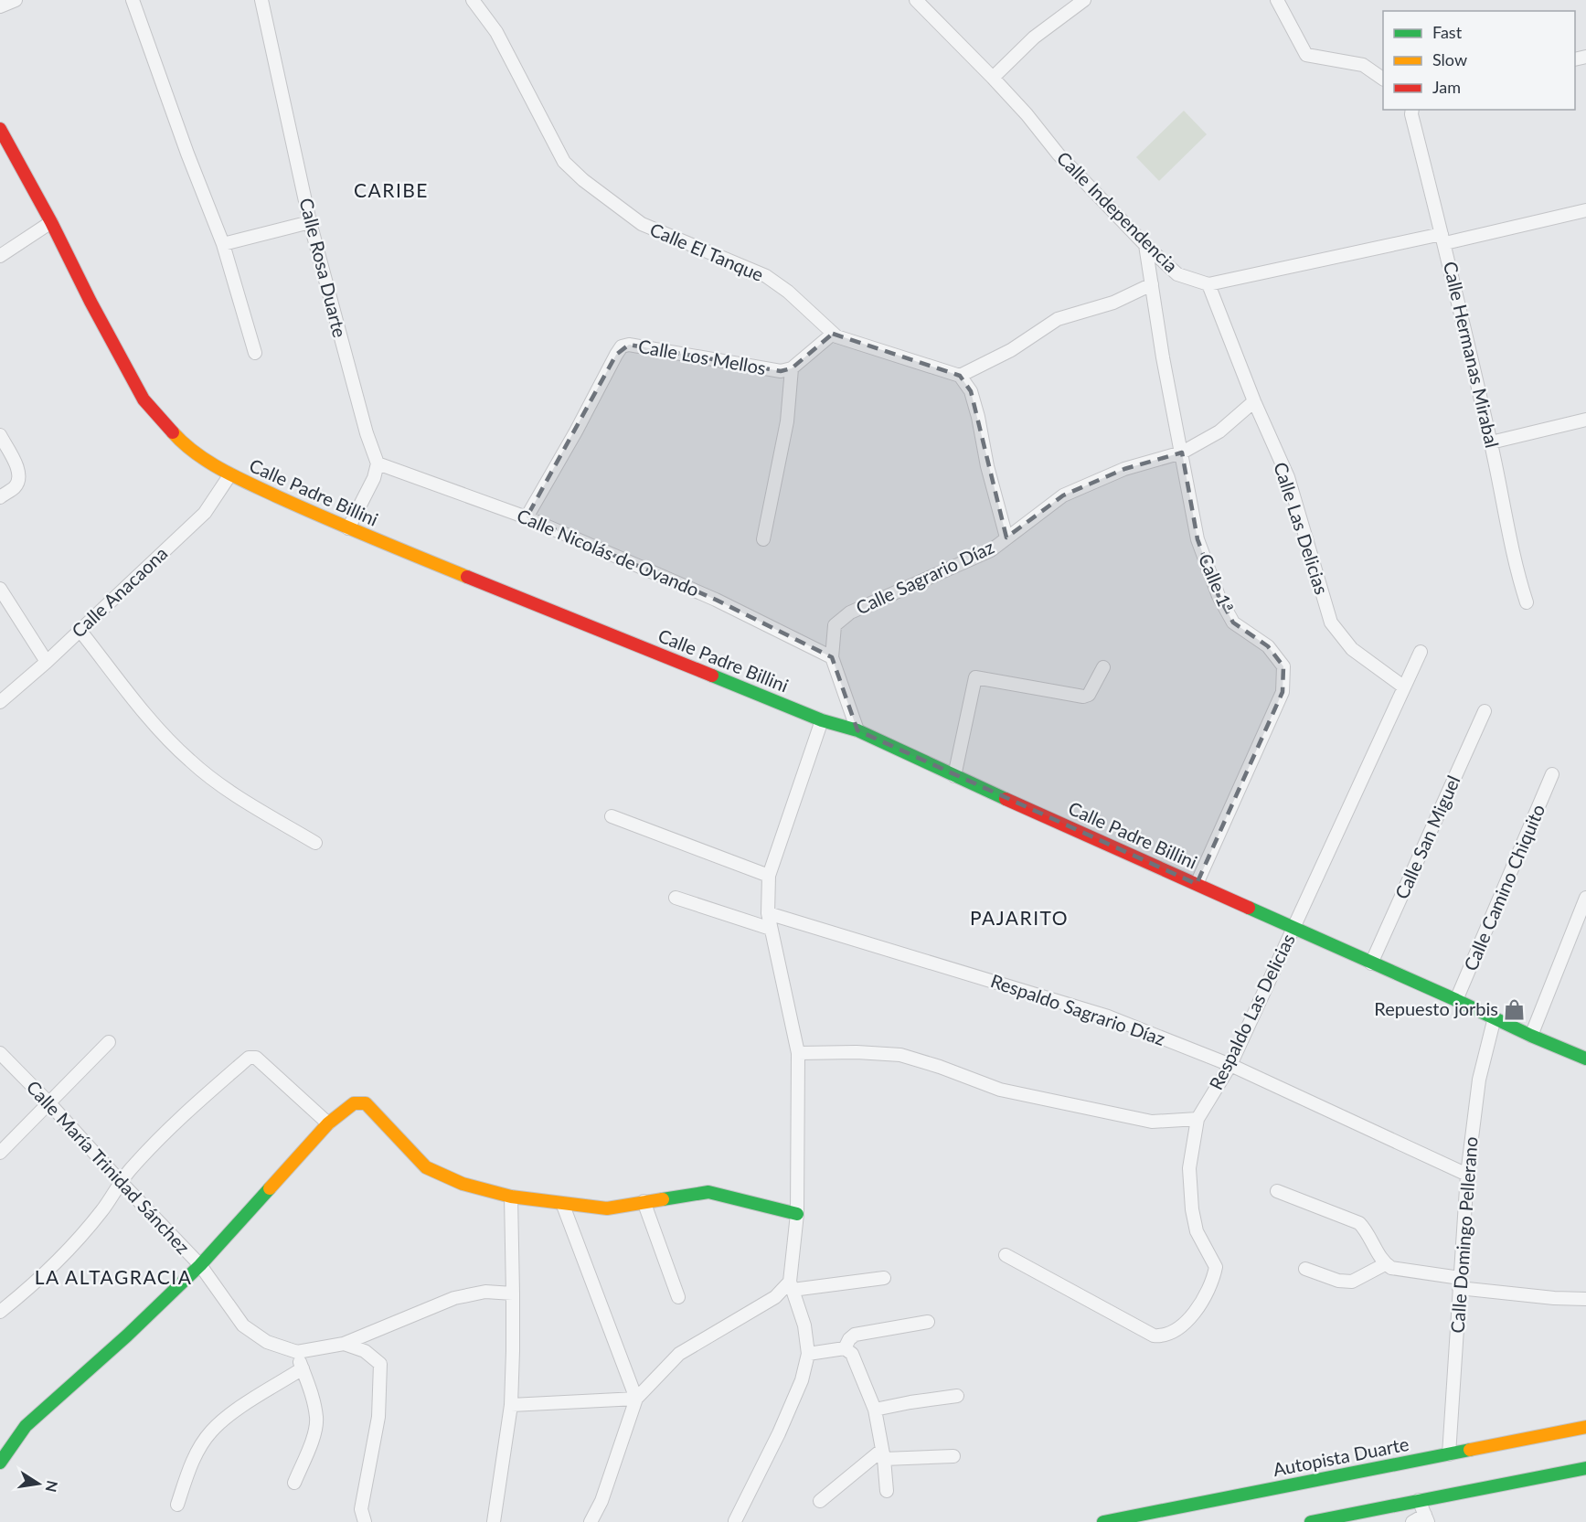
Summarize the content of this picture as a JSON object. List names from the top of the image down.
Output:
{
  "streets": {
    "main road": ["Calle Padre Billini", "Autopista Duarte"],
    "street": [
      "Calle Independencia",
      "Calle El Tanque",
      "Calle Rosa Duarte",
      "Calle Hermanas Mirabal",
      "Calle Los Mellos",
      "Calle Las Delicias",
      "Calle Nicolás de Ovando",
      "Calle Sagrario Díaz",
      "Calle 1ª",
      "Calle Anacaona",
      "Calle San Miguel",
      "Calle Camino Chiquito",
      "Respaldo Sagrario Díaz",
      "Respaldo Las Delicias",
      "Calle María Trinidad Sánchez",
      "Calle Domingo Pellerano"
    ]
  },
  "crossings": [
    ["Calle Independencia", "Calle Las Delicias"],
    ["Calle Independencia", "Calle 1ª"],
    ["Calle El Tanque", "Calle Los Mellos"],
    ["Calle Rosa Duarte", "Calle Nicolás de Ovando"],
    ["Calle Los Mellos", "Calle Nicolás de Ovando"],
    ["Calle Padre Billini", "Calle Sagrario Díaz"],
    ["Calle Padre Billini", "Calle 1ª"],
    ["Calle Padre Billini", "Calle Anacaona"],
    ["Calle Padre Billini", "Calle San Miguel"],
    ["Calle Padre Billini", "Calle Camino Chiquito"],
    ["Calle Padre Billini", "Respaldo Las Delicias"],
    ["Calle Padre Billini", "Calle Domingo Pellerano"],
    ["Calle Las Delicias", "Calle Sagrario Díaz"],
    ["Calle Las Delicias", "Respaldo Las Delicias"],
    ["Calle Nicolás de Ovando", "Calle Sagrario Díaz"],
    ["Calle Sagrario Díaz", "Calle 1ª"],
    ["Respaldo Sagrario Díaz", "Respaldo Las Delicias"],
    ["Respaldo Sagrario Díaz", "Calle Domingo Pellerano"],
    ["Calle Domingo Pellerano", "Autopista Duarte"]
  ],
  "districts": ["CARIBE", "PAJARITO", "LA ALTAGRACIA"],
  "places": {
    "shop": ["Repuesto jorbis"]
  },
  "legend": ["Fast", "Slow", "Jam"],
  "north": "right"
}
